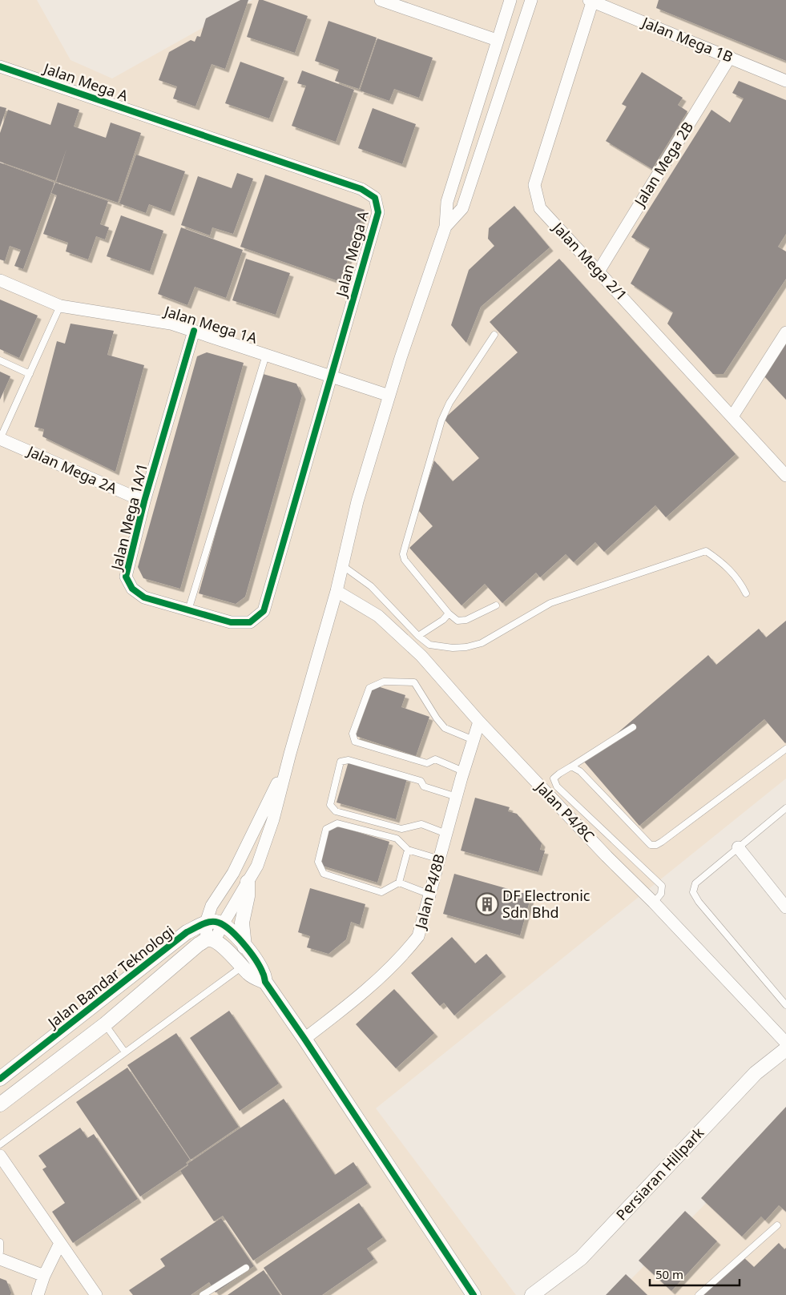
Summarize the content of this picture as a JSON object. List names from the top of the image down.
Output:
{
  "streets": {
    "street": [
      "Jalan Mega 1B",
      "Jalan Mega A",
      "Jalan Mega 2B",
      "Jalan Mega 2/1",
      "Jalan Mega 1A",
      "Jalan Mega 2A",
      "Jalan Mega 1A/1",
      "Jalan P4/8C",
      "Jalan P4/8B",
      "Jalan Bandar Teknologi",
      "Persiaran Hillpark"
    ]
  },
  "crossings": [
    ["Jalan Mega 1B", "Jalan Mega 2B"],
    ["Jalan Mega 1B", "Jalan Mega 2/1"],
    ["Jalan Mega A", "Jalan Mega 1A"],
    ["Jalan Mega A", "Jalan Mega 1A/1"],
    ["Jalan Mega 2B", "Jalan Mega 2/1"],
    ["Jalan Mega 1A", "Jalan Mega 1A/1"],
    ["Jalan Mega 2A", "Jalan Mega 1A/1"],
    ["Jalan P4/8C", "Jalan P4/8B"]
  ],
  "places": {
    "building": ["DF Electronic Sdn Bhd"]
  },
  "scale_bar": "50 m"
}
